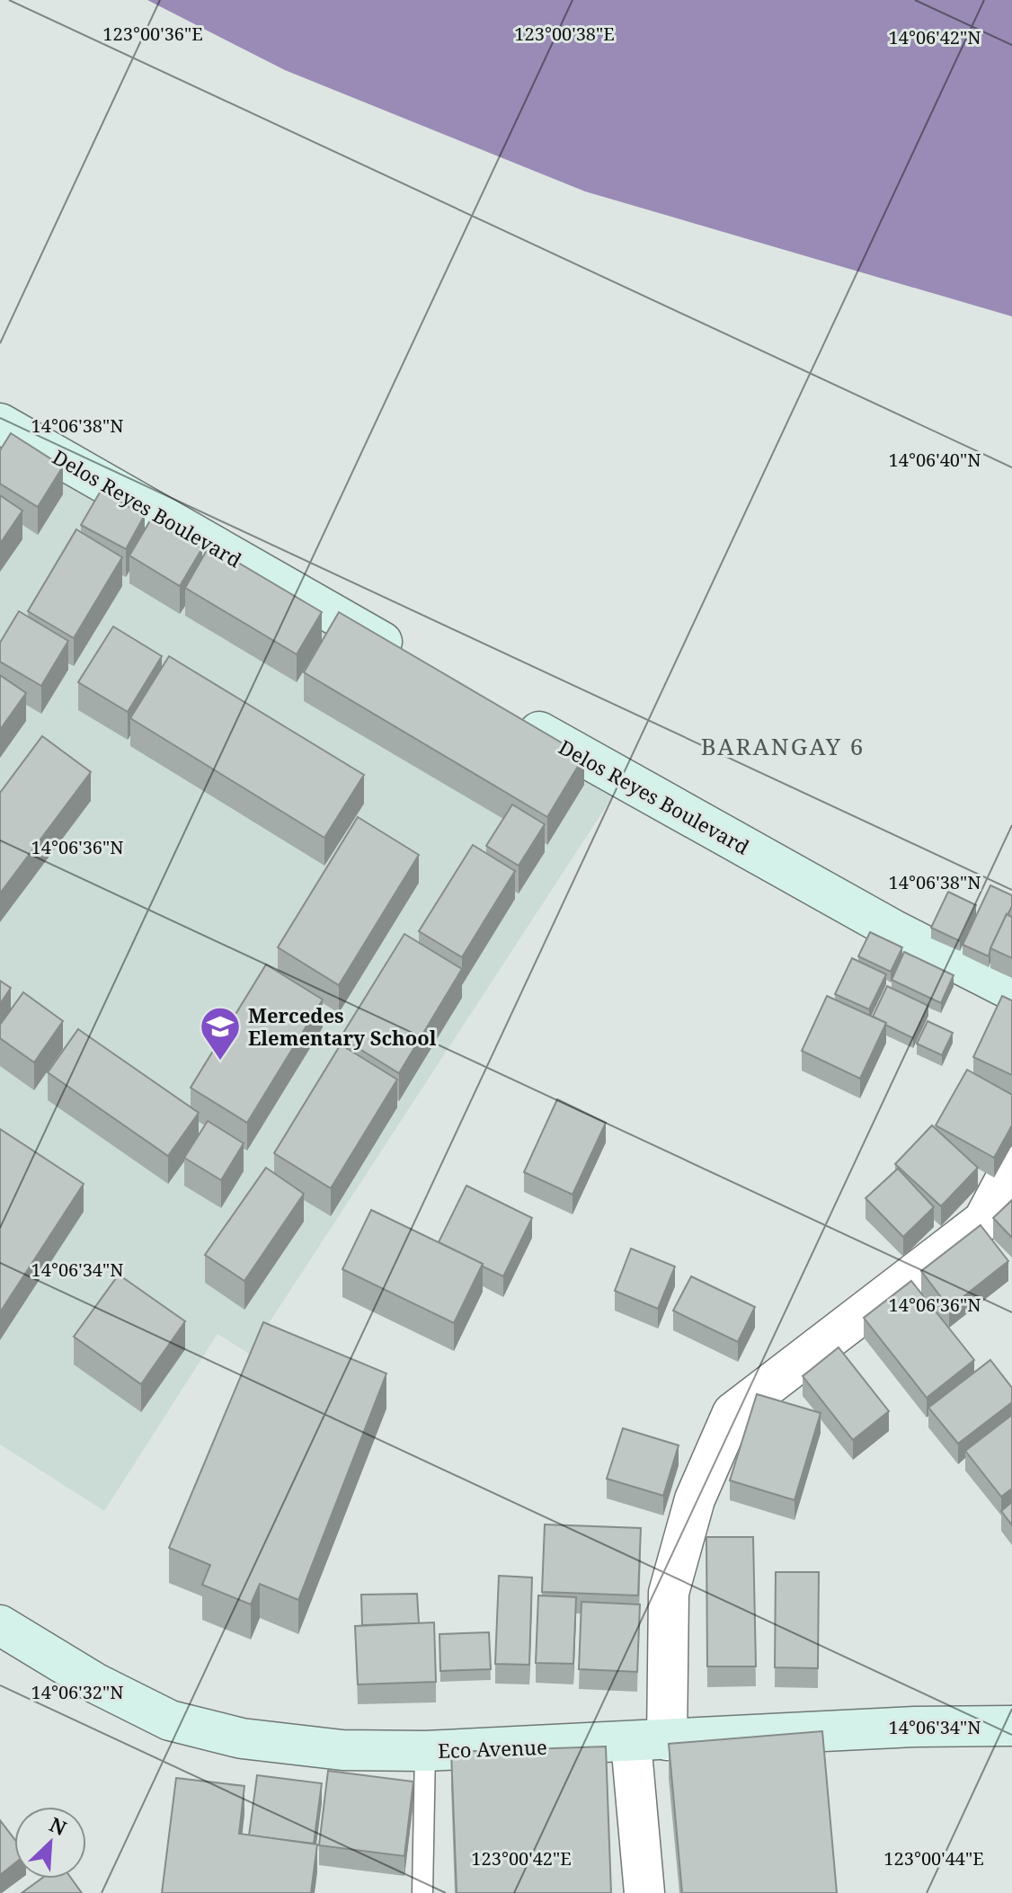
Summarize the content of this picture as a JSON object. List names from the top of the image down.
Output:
{
  "streets": {
    "street": ["Delos Reyes Boulevard", "Eco Avenue"]
  },
  "districts": ["BARANGAY 6"],
  "places": {
    "school or university": ["Mercedes Elementary School"]
  },
  "north": "top right",
  "coordinates": [
    "123°00'36\"E",
    "123°00'38\"E",
    "14°06'42\"N",
    "14°06'38\"N",
    "14°06'40\"N",
    "14°06'36\"N",
    "14°06'34\"N",
    "14°06'32\"N",
    "123°00'42\"E",
    "123°00'44\"E"
  ]
}
